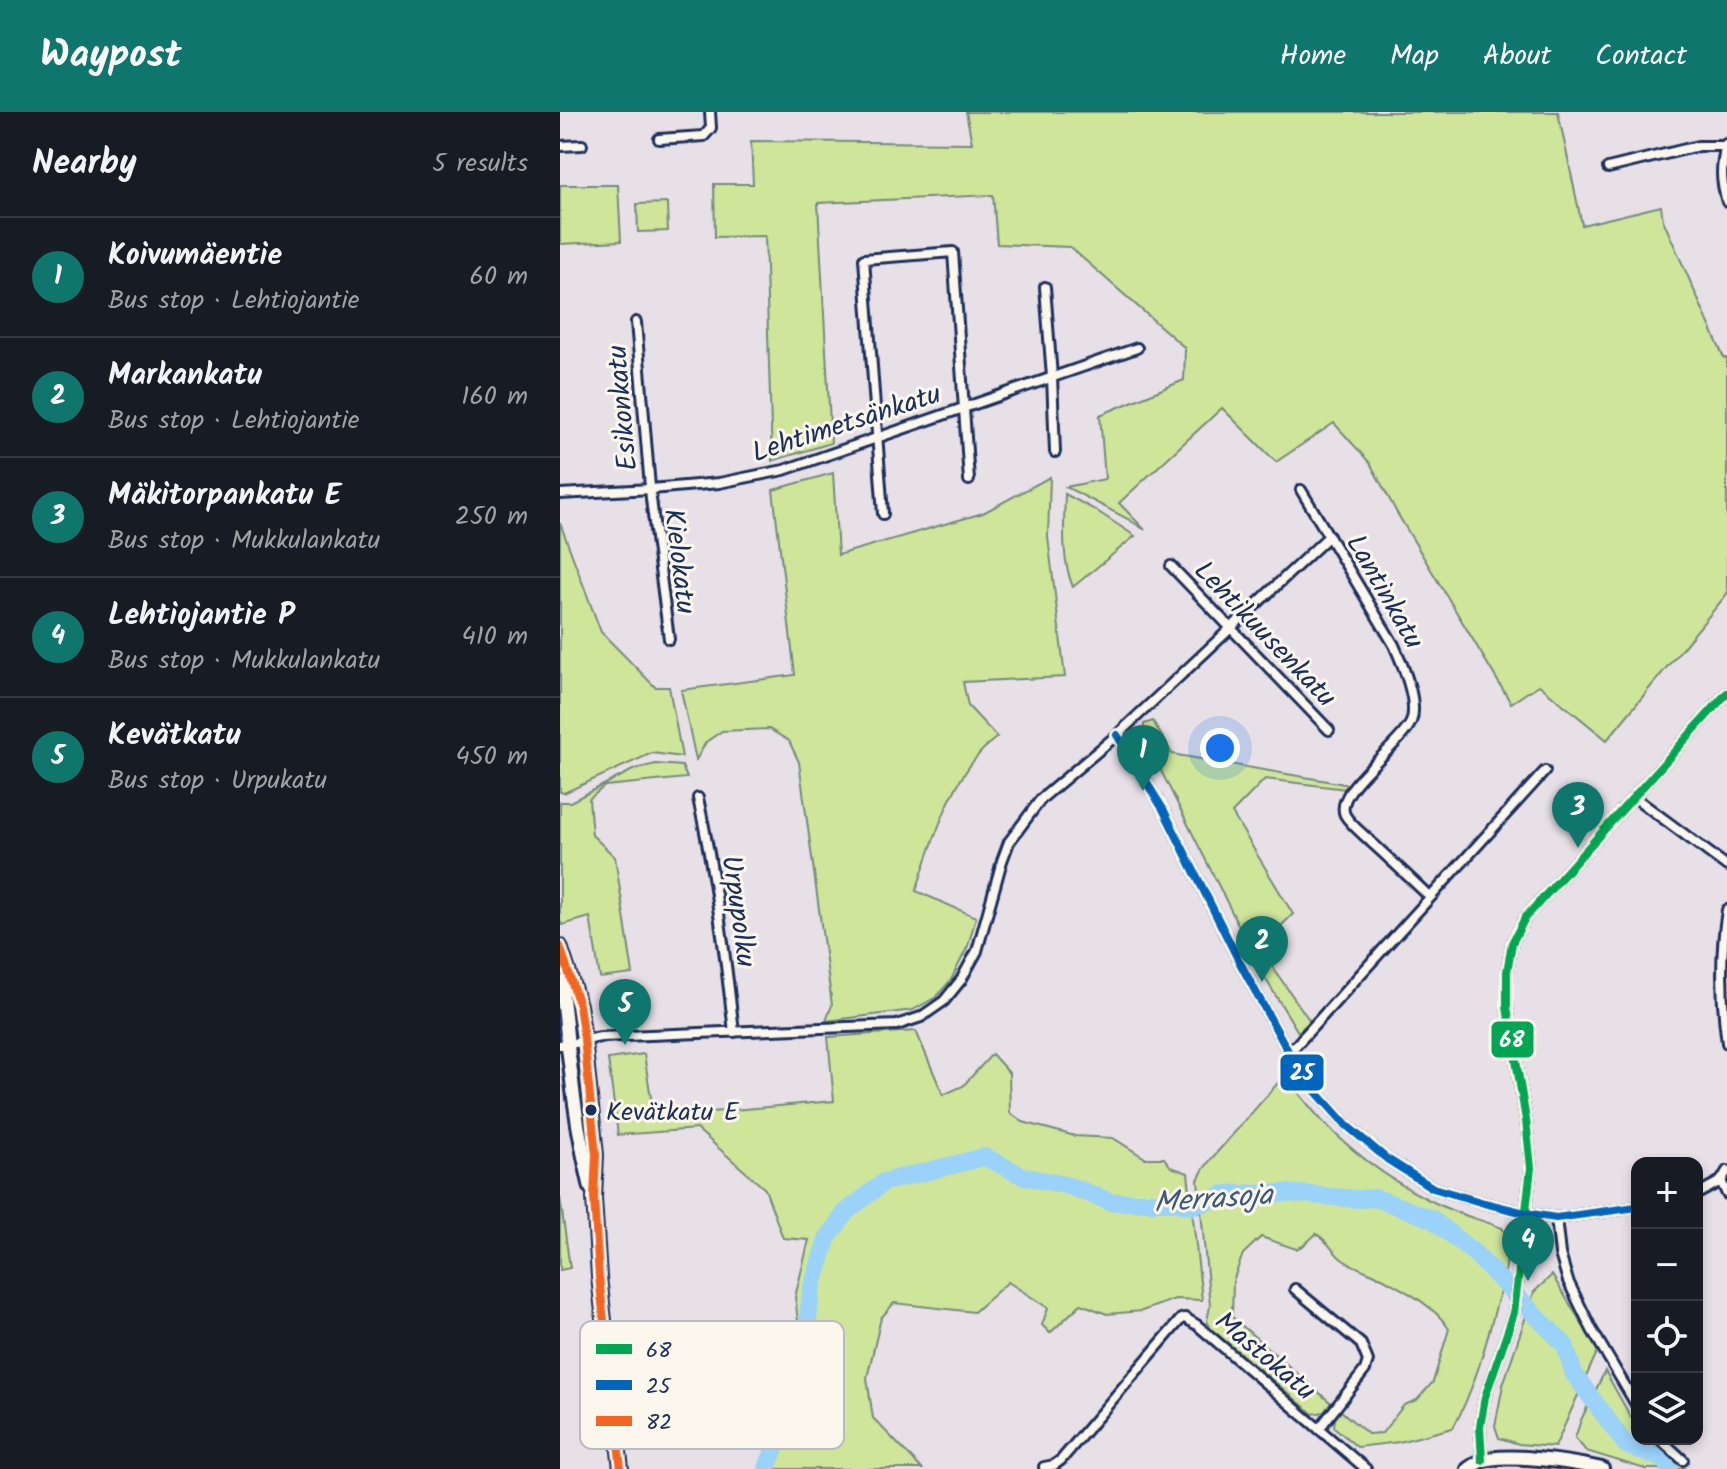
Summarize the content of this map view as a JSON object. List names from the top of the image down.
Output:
{
  "streets": {
    "street": [
      "Esikonkatu",
      "Lehtimetsänkatu",
      "Kielokatu",
      "Lantinkatu",
      "Lehtikuusenkatu",
      "Urpupolku",
      "Mastokatu"
    ]
  },
  "crossings": [
    ["Esikonkatu", "Lehtimetsänkatu"],
    ["Esikonkatu", "Kielokatu"],
    ["Lehtimetsänkatu", "Kielokatu"]
  ],
  "water": ["Merrasoja"],
  "places": ["Kevätkatu E"],
  "lines": ["transit line 68", "transit line 25", "transit line 82"],
  "legend": ["68", "25", "82"],
  "page": {
    "header": "Waypost",
    "nav": [
      "Home",
      "Map",
      "About",
      "Contact"
    ],
    "heading": ["Nearby", "5 results"],
    "list": [
      {
        "mark": "1",
        "name": "Koivumäentie",
        "note": "Bus stop · Lehtiojantie",
        "value": "60 m"
      },
      {
        "mark": "2",
        "name": "Markankatu",
        "note": "Bus stop · Lehtiojantie",
        "value": "160 m"
      },
      {
        "mark": "3",
        "name": "Mäkitorpankatu E",
        "note": "Bus stop · Mukkulankatu",
        "value": "250 m"
      },
      {
        "mark": "4",
        "name": "Lehtiojantie P",
        "note": "Bus stop · Mukkulankatu",
        "value": "410 m"
      },
      {
        "mark": "5",
        "name": "Kevätkatu",
        "note": "Bus stop · Urpukatu",
        "value": "450 m"
      }
    ],
    "pins": [
      "1",
      "3",
      "2",
      "5",
      "4"
    ],
    "map_buttons": ["+", "−"]
  }
}
